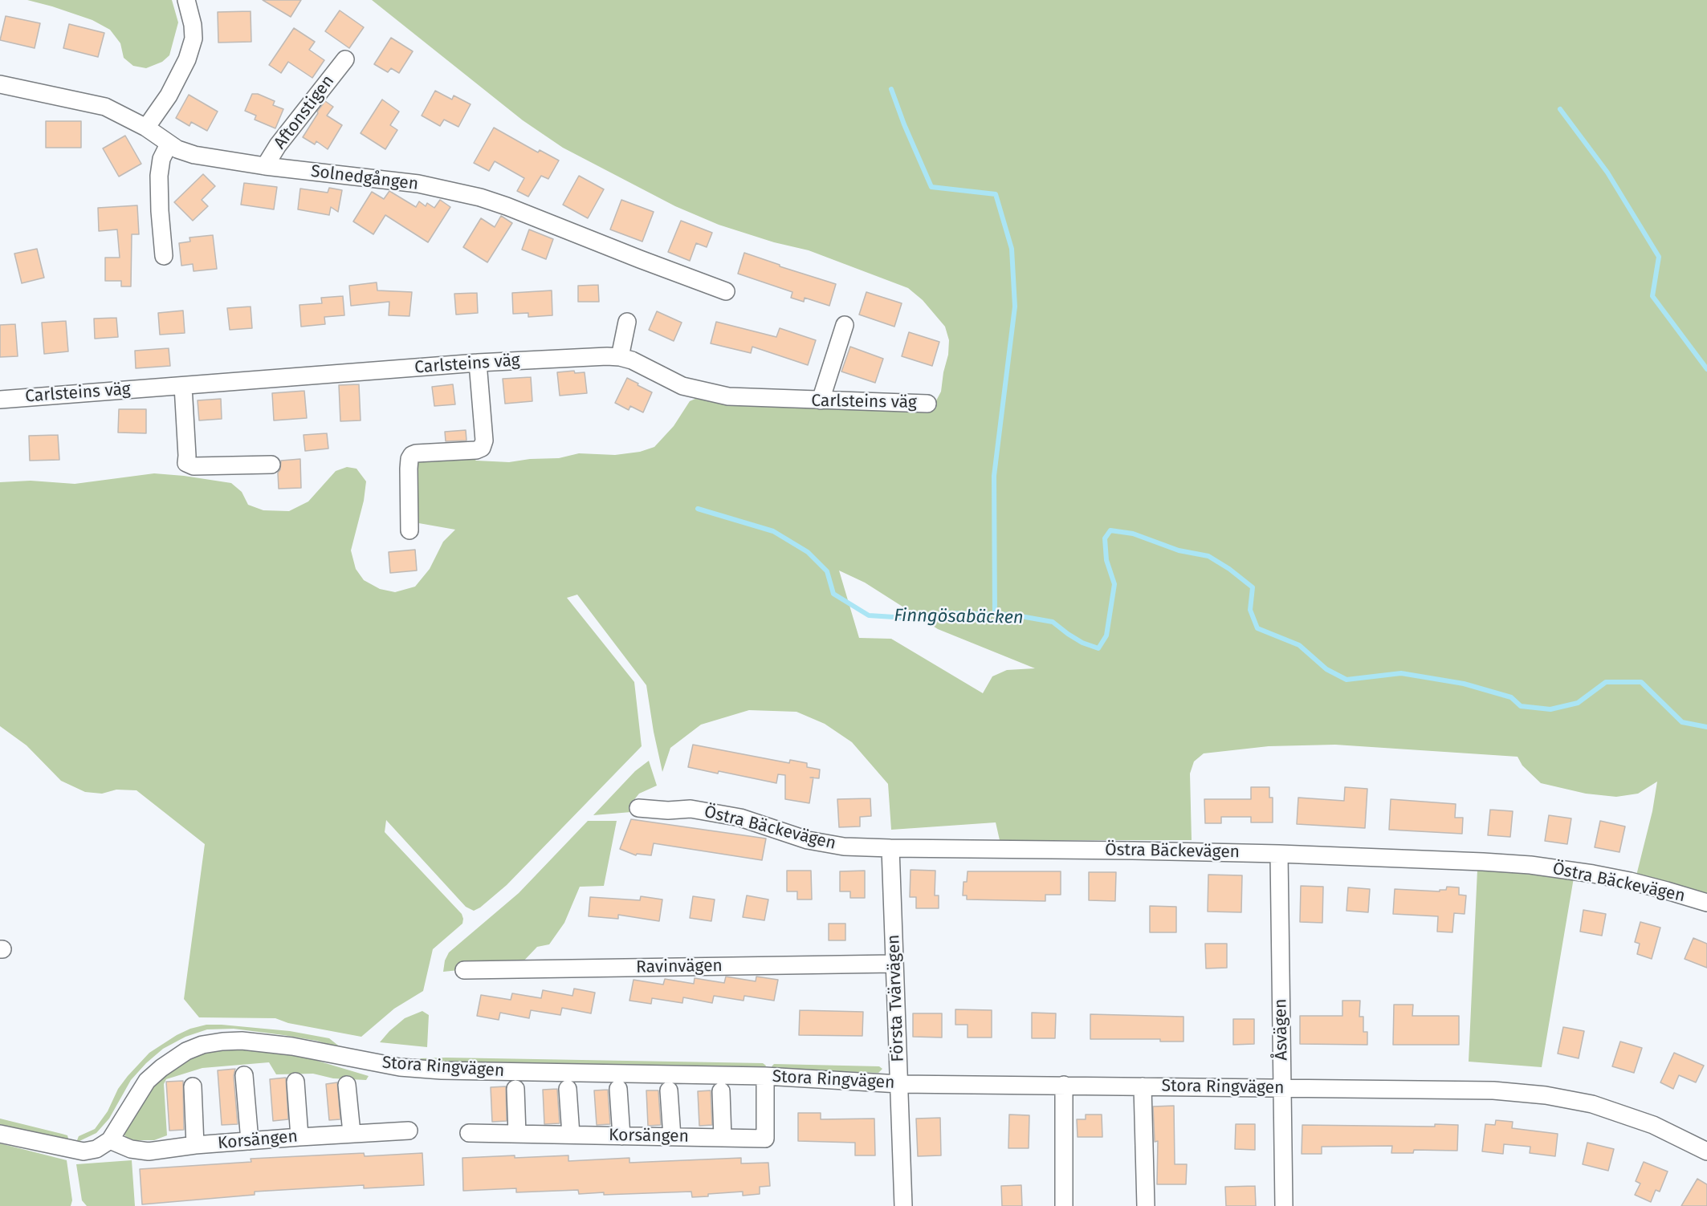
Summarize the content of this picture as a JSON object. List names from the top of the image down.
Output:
{
  "streets": {
    "street": [
      "Aftonstigen",
      "Solnedgången",
      "Carlsteins väg",
      "Östra Bäckevägen",
      "Ravinvägen",
      "Första Tvärvägen",
      "Åsvägen",
      "Stora Ringvägen",
      "Korsängen"
    ]
  },
  "crossings": [
    ["Aftonstigen", "Solnedgången"],
    ["Östra Bäckevägen", "Första Tvärvägen"],
    ["Östra Bäckevägen", "Åsvägen"],
    ["Ravinvägen", "Första Tvärvägen"],
    ["Första Tvärvägen", "Stora Ringvägen"],
    ["Åsvägen", "Stora Ringvägen"],
    ["Stora Ringvägen", "Korsängen"]
  ],
  "water": ["Finngösabäcken"]
}
